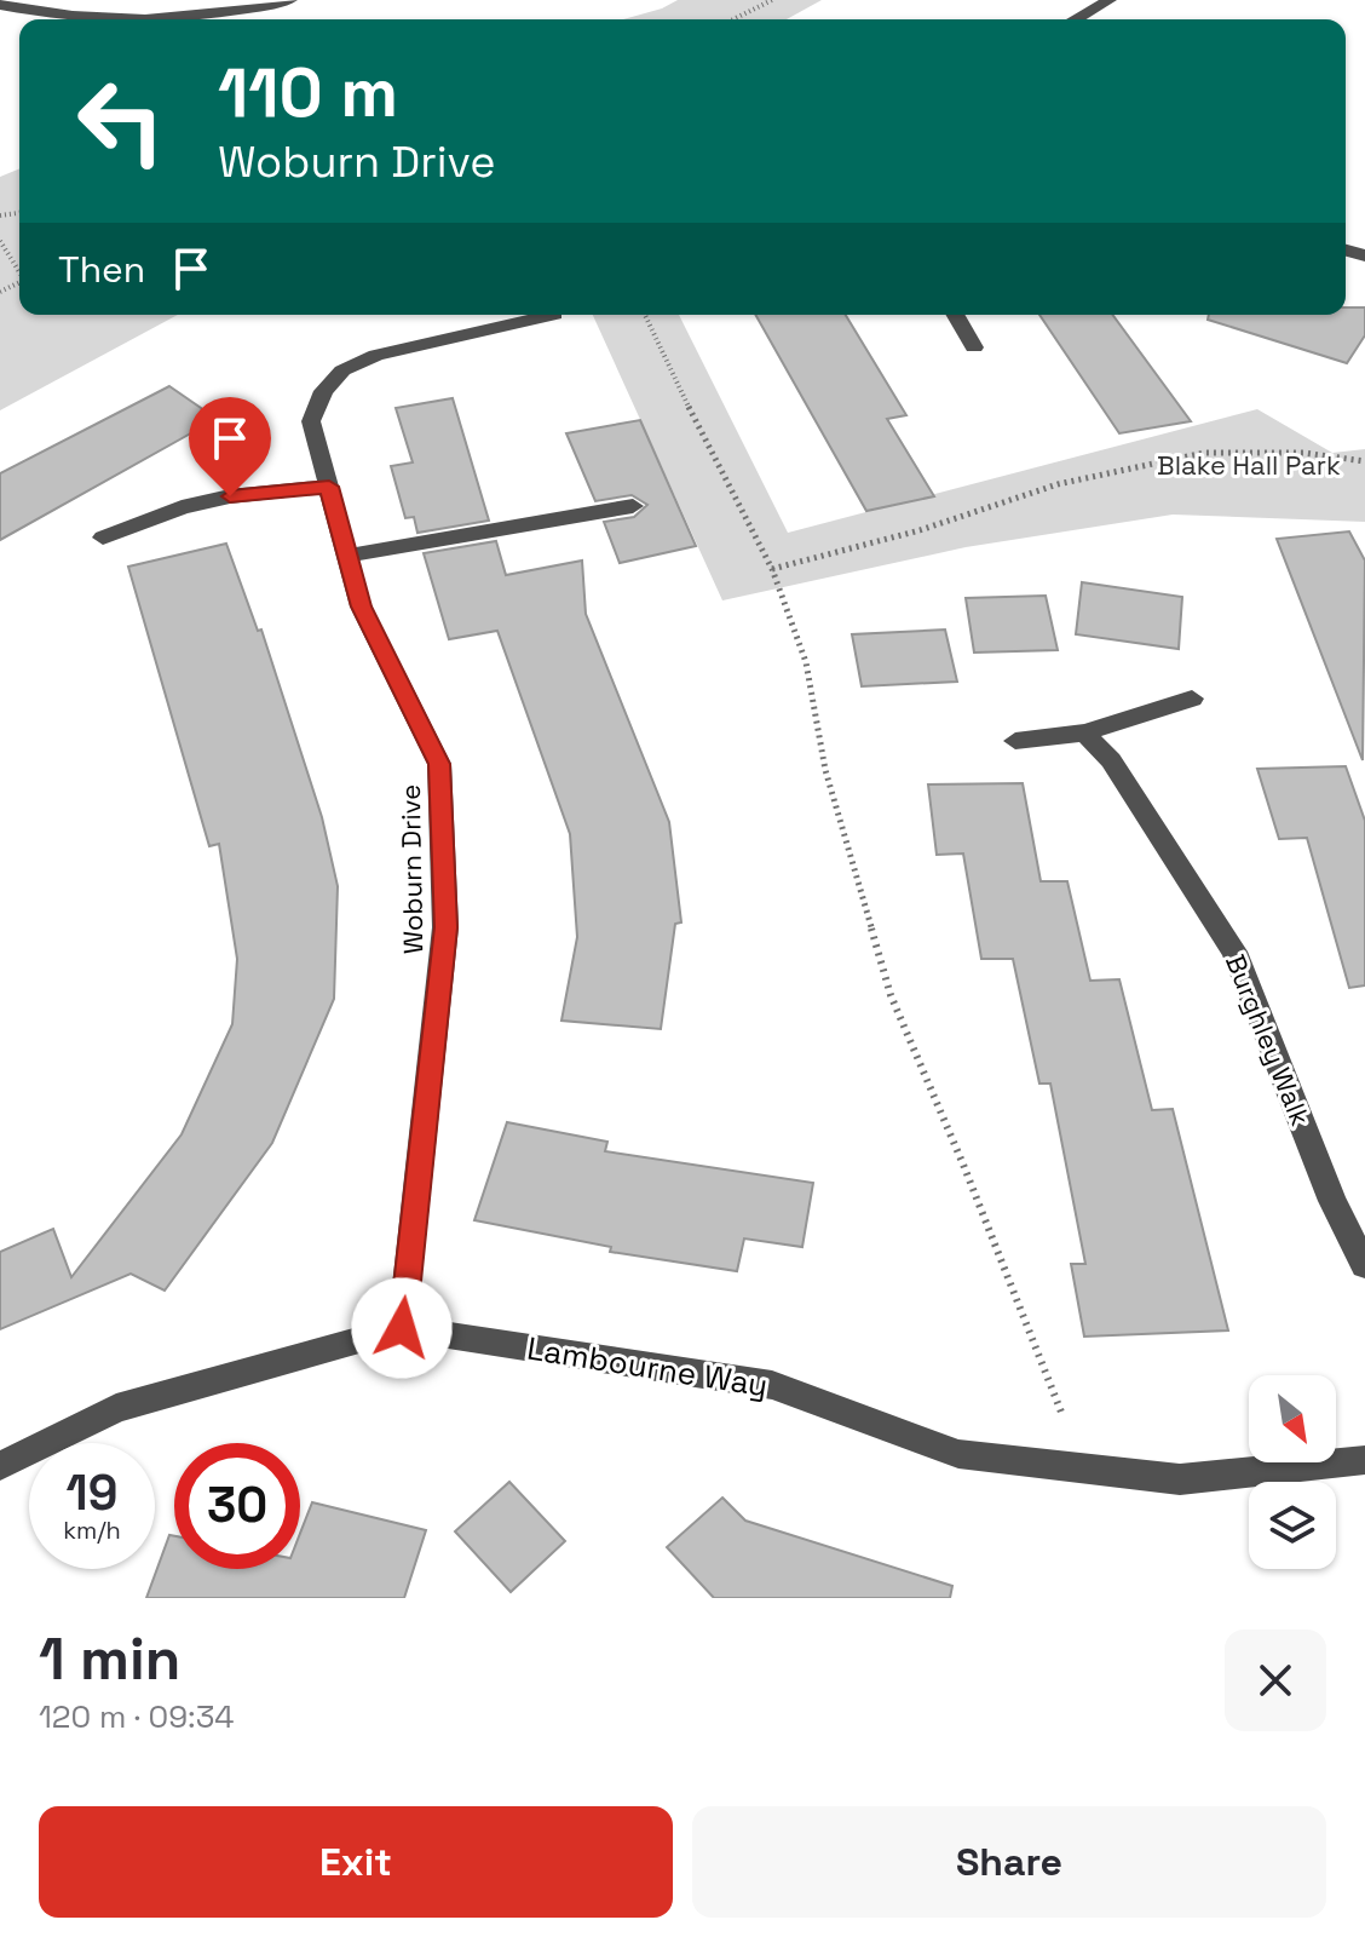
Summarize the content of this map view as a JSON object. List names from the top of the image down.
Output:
{
  "streets": {
    "street": ["Woburn Drive", "Burghley Walk", "Lambourne Way"]
  },
  "crossings": [
    ["Woburn Drive", "Lambourne Way"]
  ],
  "parks": ["Blake Hall Park"],
  "north": "bottom right",
  "page": {
    "turn": ["110 m", "Woburn Drive"],
    "then": "Then",
    "speed": "19 km/h",
    "limit": "30",
    "heading": ["1 min", "120 m · 09:34"],
    "buttons": ["Exit", "Share"]
  }
}
